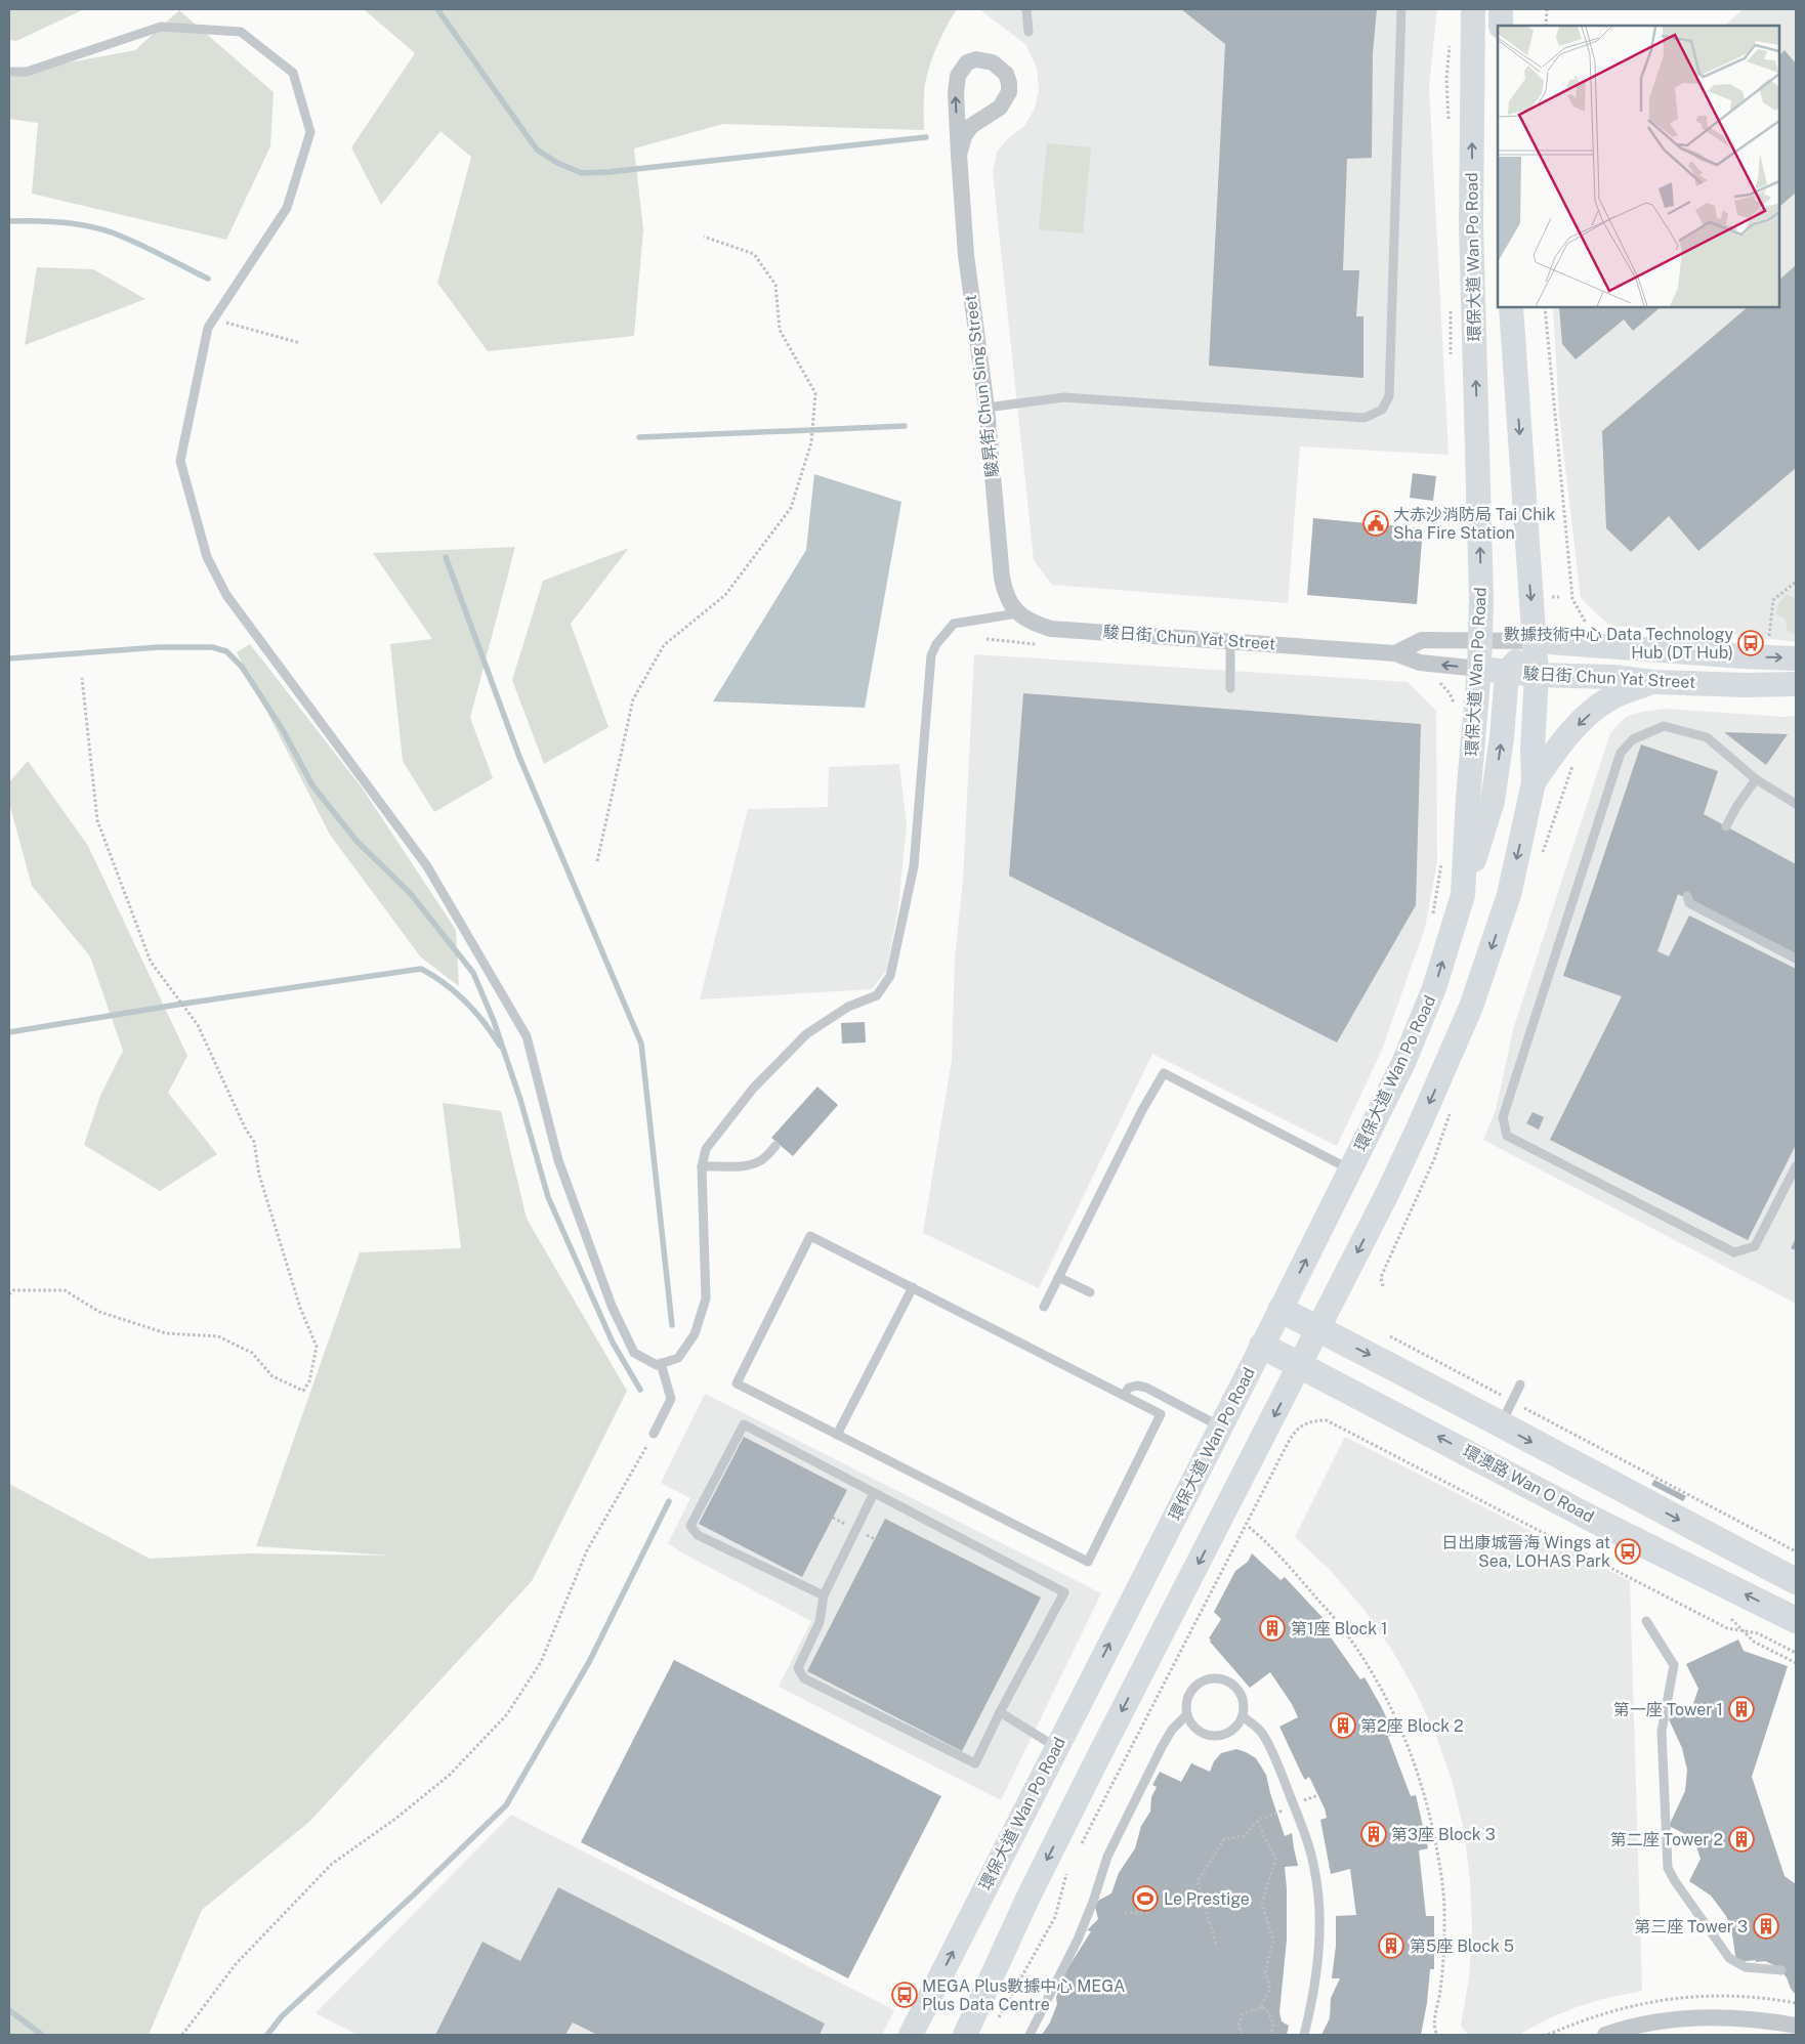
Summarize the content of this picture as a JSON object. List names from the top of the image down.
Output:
{
  "streets": {
    "main road": ["環保大道 Wan Po Road", "駿日街 Chun Yat Street", "環澳路 Wan O Road"],
    "street": ["駿昇街 Chun Sing Street"]
  },
  "crossings": [
    ["環保大道 Wan Po Road", "駿日街 Chun Yat Street"],
    ["環保大道 Wan Po Road", "環澳路 Wan O Road"],
    ["駿昇街 Chun Sing Street", "駿日街 Chun Yat Street"]
  ],
  "places": {
    "public building": ["大赤沙消防局 Tai Chik Sha Fire Station"],
    "bus stop": ["數據技術中心 Data Technology Hub (DT Hub)", "日出康城晉海 Wings at Sea, LOHAS Park", "MEGA Plus數據中心 MEGA Plus Data Centre"],
    "building": [
      "第1座 Block 1",
      "第一座 Tower 1",
      "第2座 Block 2",
      "第3座 Block 3",
      "第二座 Tower 2",
      "第三座 Tower 3",
      "第5座 Block 5"
    ],
    "sports": ["Le Prestige"]
  }
}
